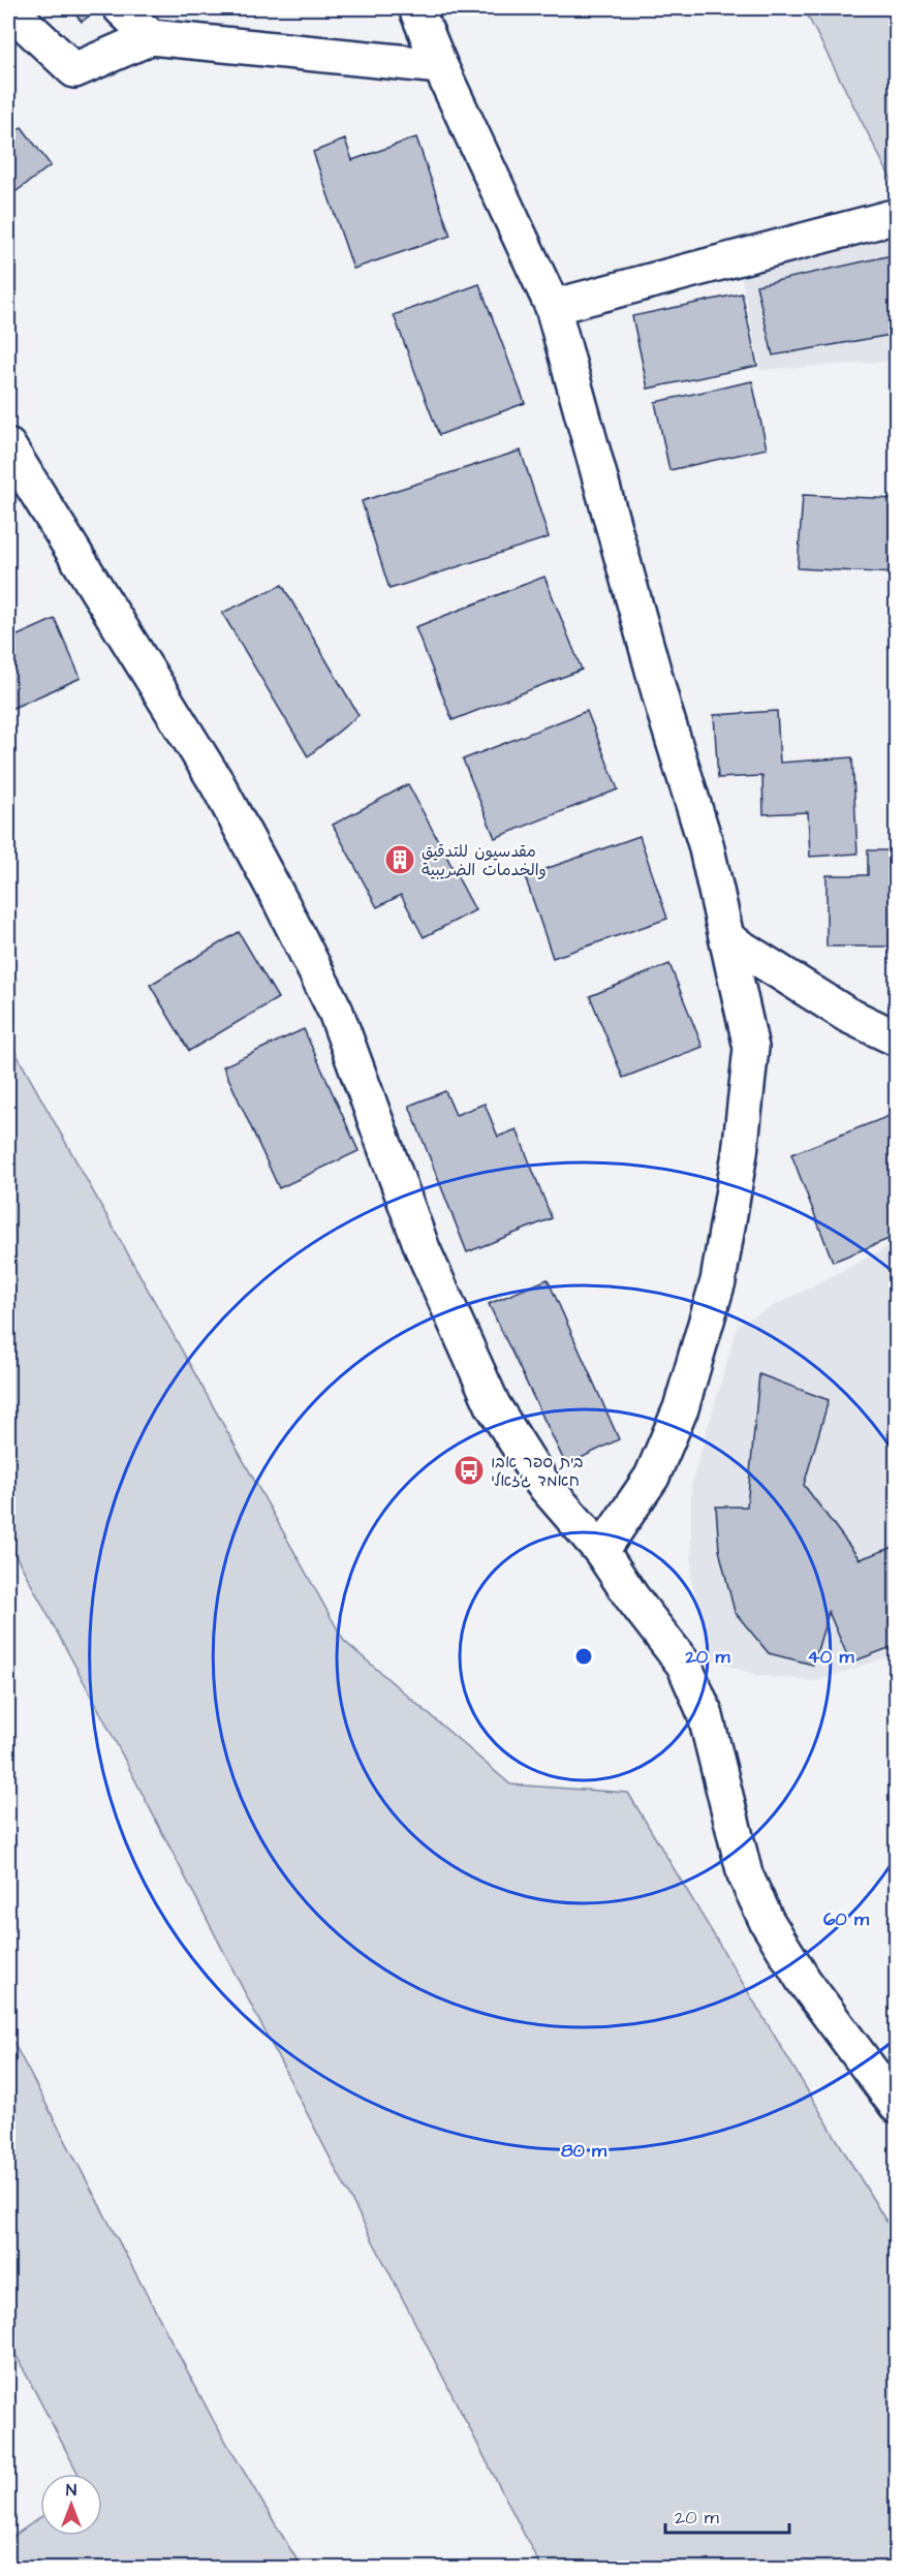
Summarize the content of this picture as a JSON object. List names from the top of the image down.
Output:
{
  "places": {
    "building": ["مقدسيون للتدقيق والخدمات الضريبية"],
    "bus stop": ["בית ספר אבו חאמד ג׳זאלי"]
  },
  "scale_bar": "20 m",
  "north": "top",
  "rings": [
    "20 m",
    "40 m",
    "60 m",
    "80 m"
  ]
}
